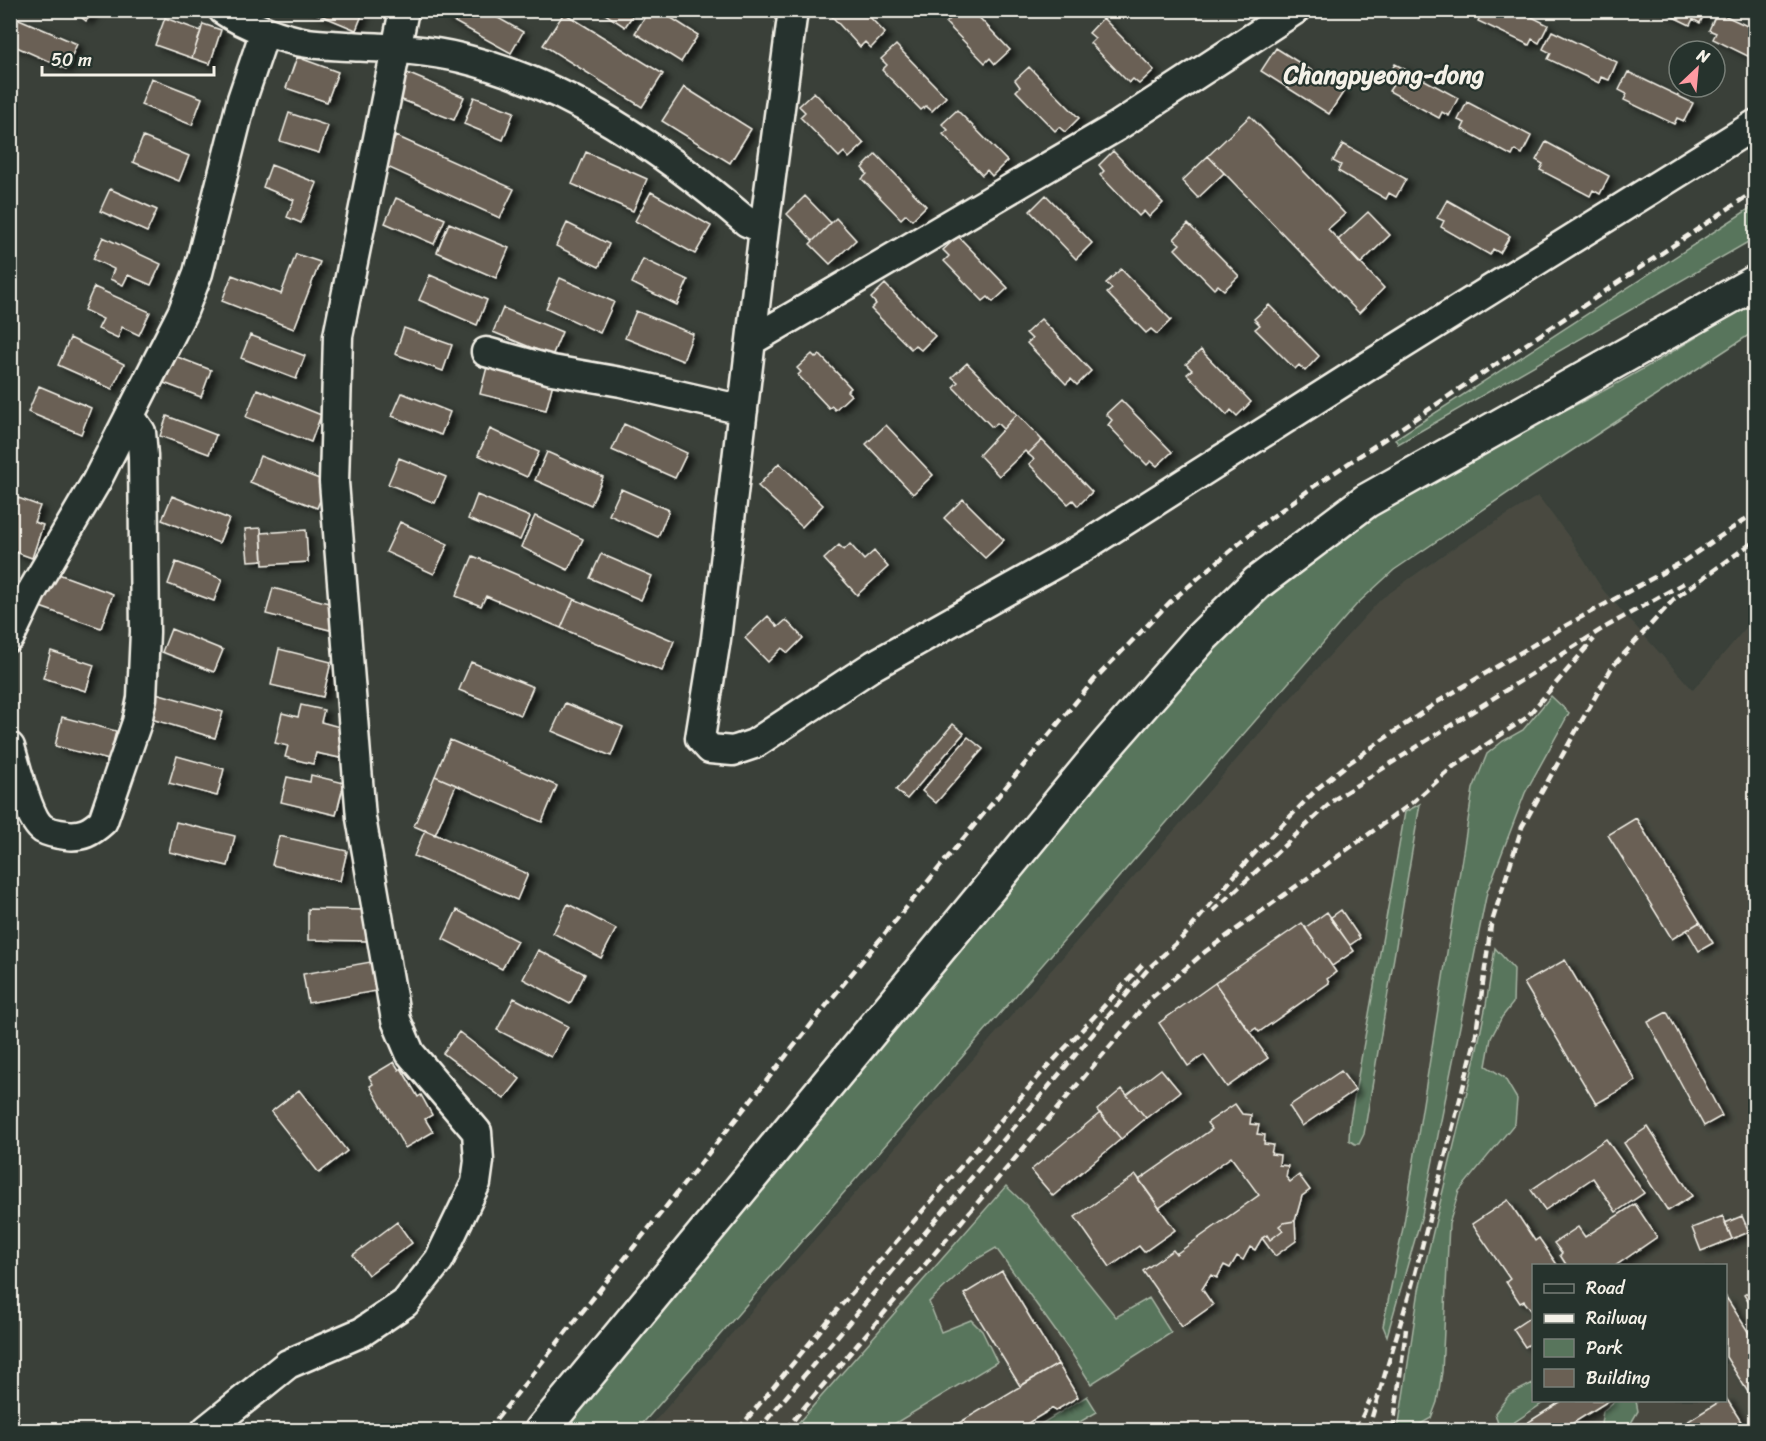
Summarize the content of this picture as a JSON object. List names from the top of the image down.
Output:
{
  "districts": ["Changpyeong-dong"],
  "legend": [
    "Road",
    "Railway",
    "Park",
    "Building"
  ],
  "scale_bar": "50 m",
  "north": "top right"
}
